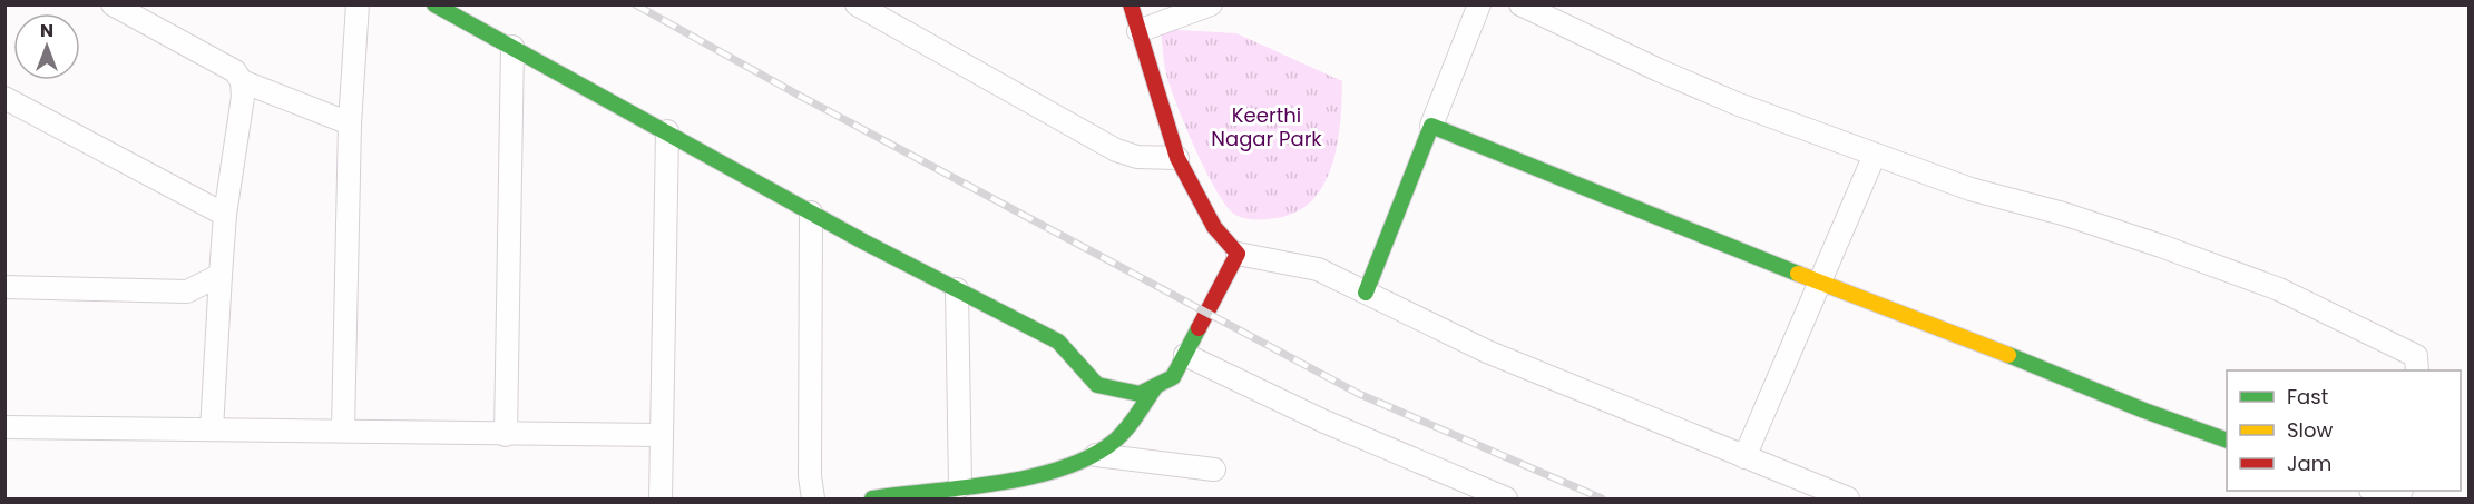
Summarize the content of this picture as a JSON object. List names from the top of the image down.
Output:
{
  "parks": ["Keerthi Nagar Park"],
  "legend": ["Fast", "Slow", "Jam"],
  "north": "top"
}
